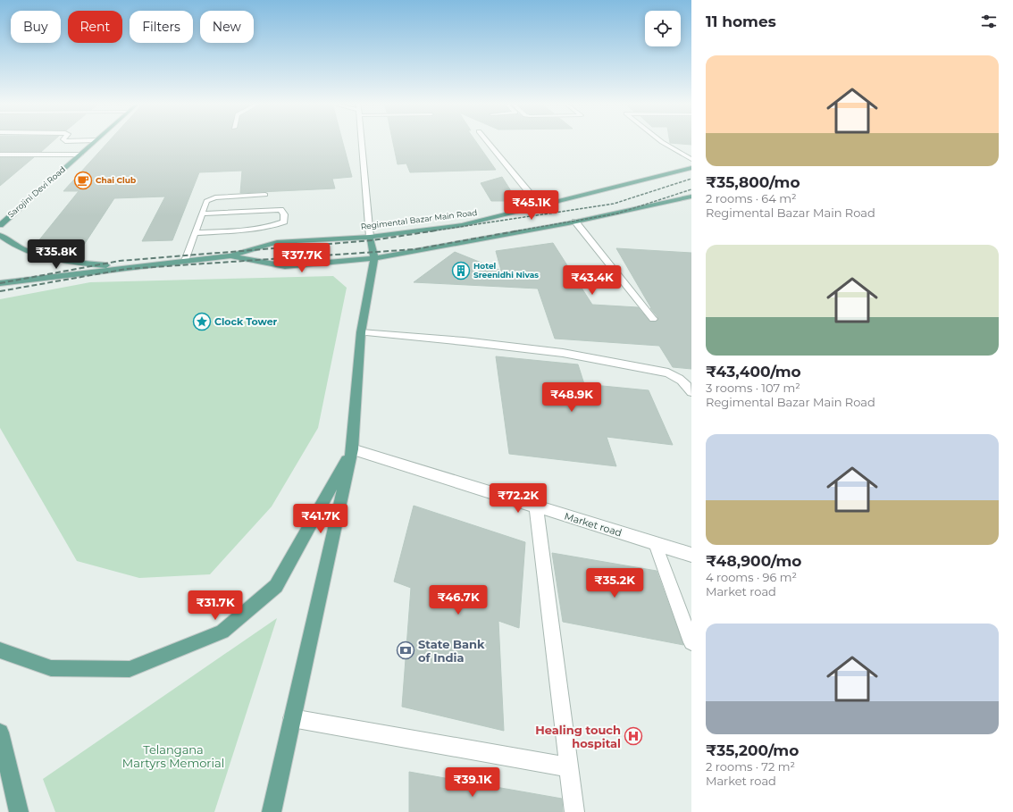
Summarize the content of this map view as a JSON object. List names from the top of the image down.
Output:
{
  "streets": {
    "main road": ["Sarojini Devi Road", "Regimental Bazar Main Road"],
    "street": ["Market road"]
  },
  "parks": ["Telangana Martyrs Memorial"],
  "places": {
    "cafe": ["Chai Club"],
    "building": ["Hotel Sreenidhi Nivas"],
    "place": ["Clock Tower"],
    "bank": ["State Bank of India"],
    "hospital": ["Healing touch hospital"]
  },
  "page": {
    "heading": "11 homes",
    "chip": [
      "Buy",
      "Rent",
      "Filters",
      "New"
    ],
    "list": [
      {
        "name": "₹35,800/mo",
        "note": "2 rooms · 64 m² · Regimental Bazar Main Road"
      },
      {
        "name": "₹43,400/mo",
        "note": "3 rooms · 107 m² · Regimental Bazar Main Road"
      },
      {
        "name": "₹48,900/mo",
        "note": "4 rooms · 96 m² · Market road"
      },
      {
        "name": "₹35,200/mo",
        "note": "2 rooms · 72 m² · Market road"
      }
    ],
    "price": [
      "₹45.1K",
      "₹35.8K",
      "₹37.7K",
      "₹43.4K",
      "₹48.9K",
      "₹72.2K",
      "₹41.7K",
      "₹35.2K",
      "₹46.7K",
      "₹31.7K",
      "₹39.1K"
    ]
  }
}
